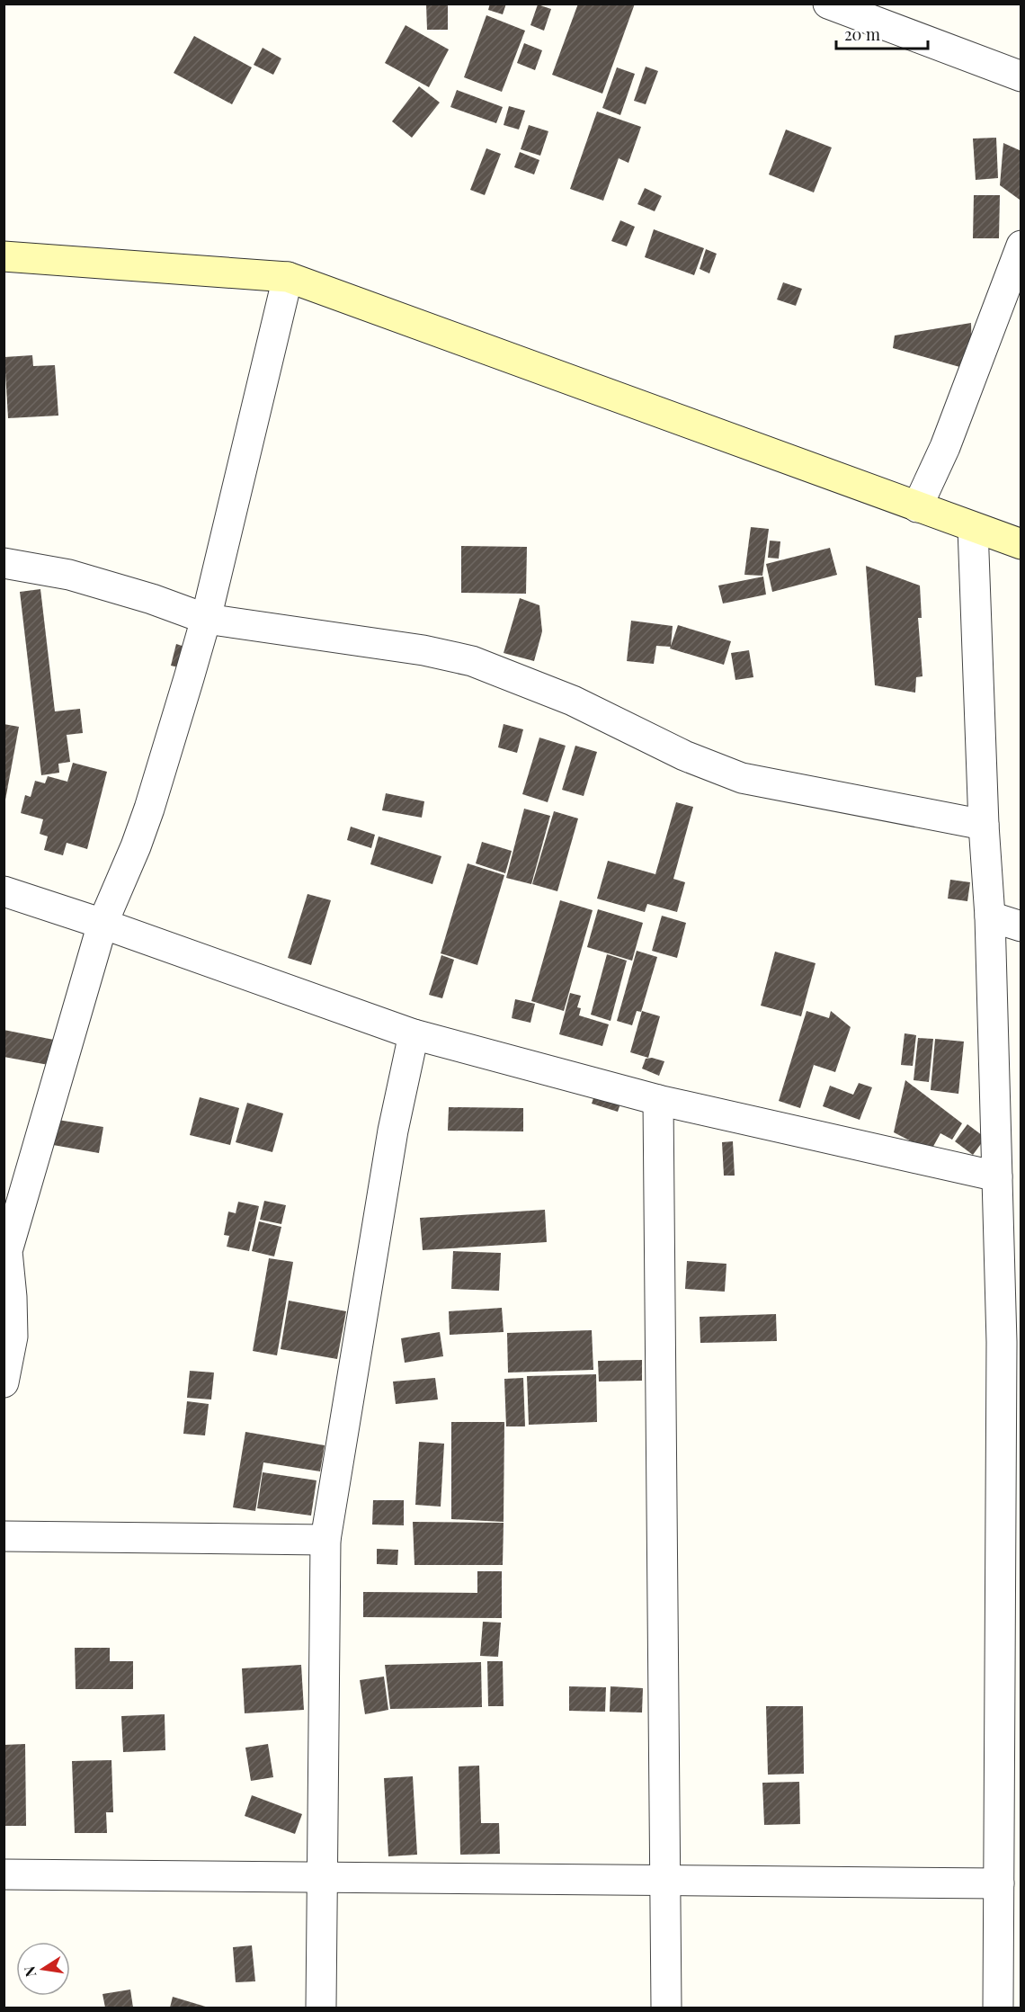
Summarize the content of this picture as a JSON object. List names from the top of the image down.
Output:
{
  "scale_bar": "20 m",
  "north": "left"
}
